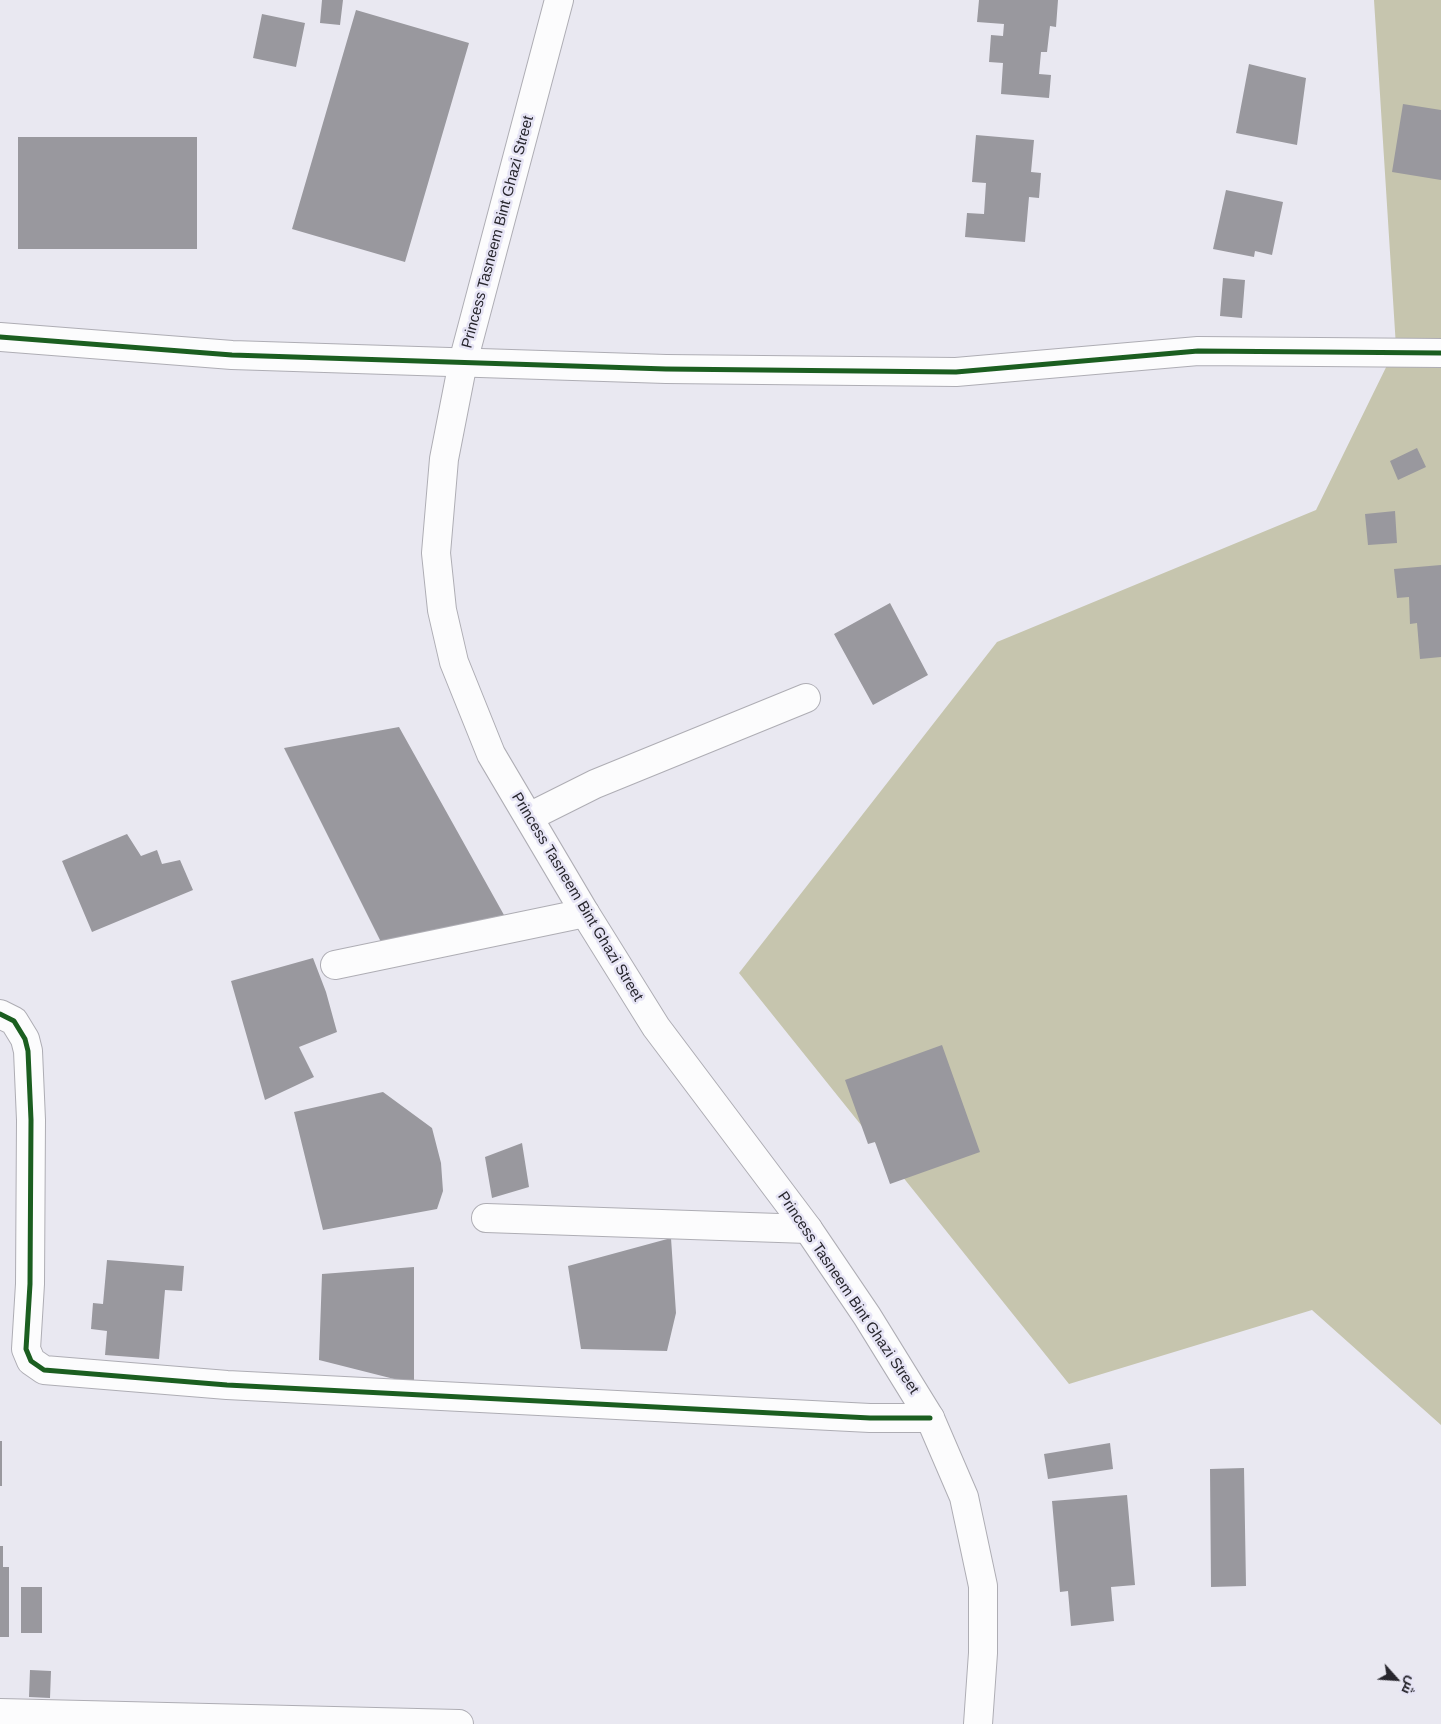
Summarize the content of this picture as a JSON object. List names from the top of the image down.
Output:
{
  "streets": {
    "street": ["Princess Tasneem Bint Ghazi Street"]
  },
  "north": "bottom right"
}
